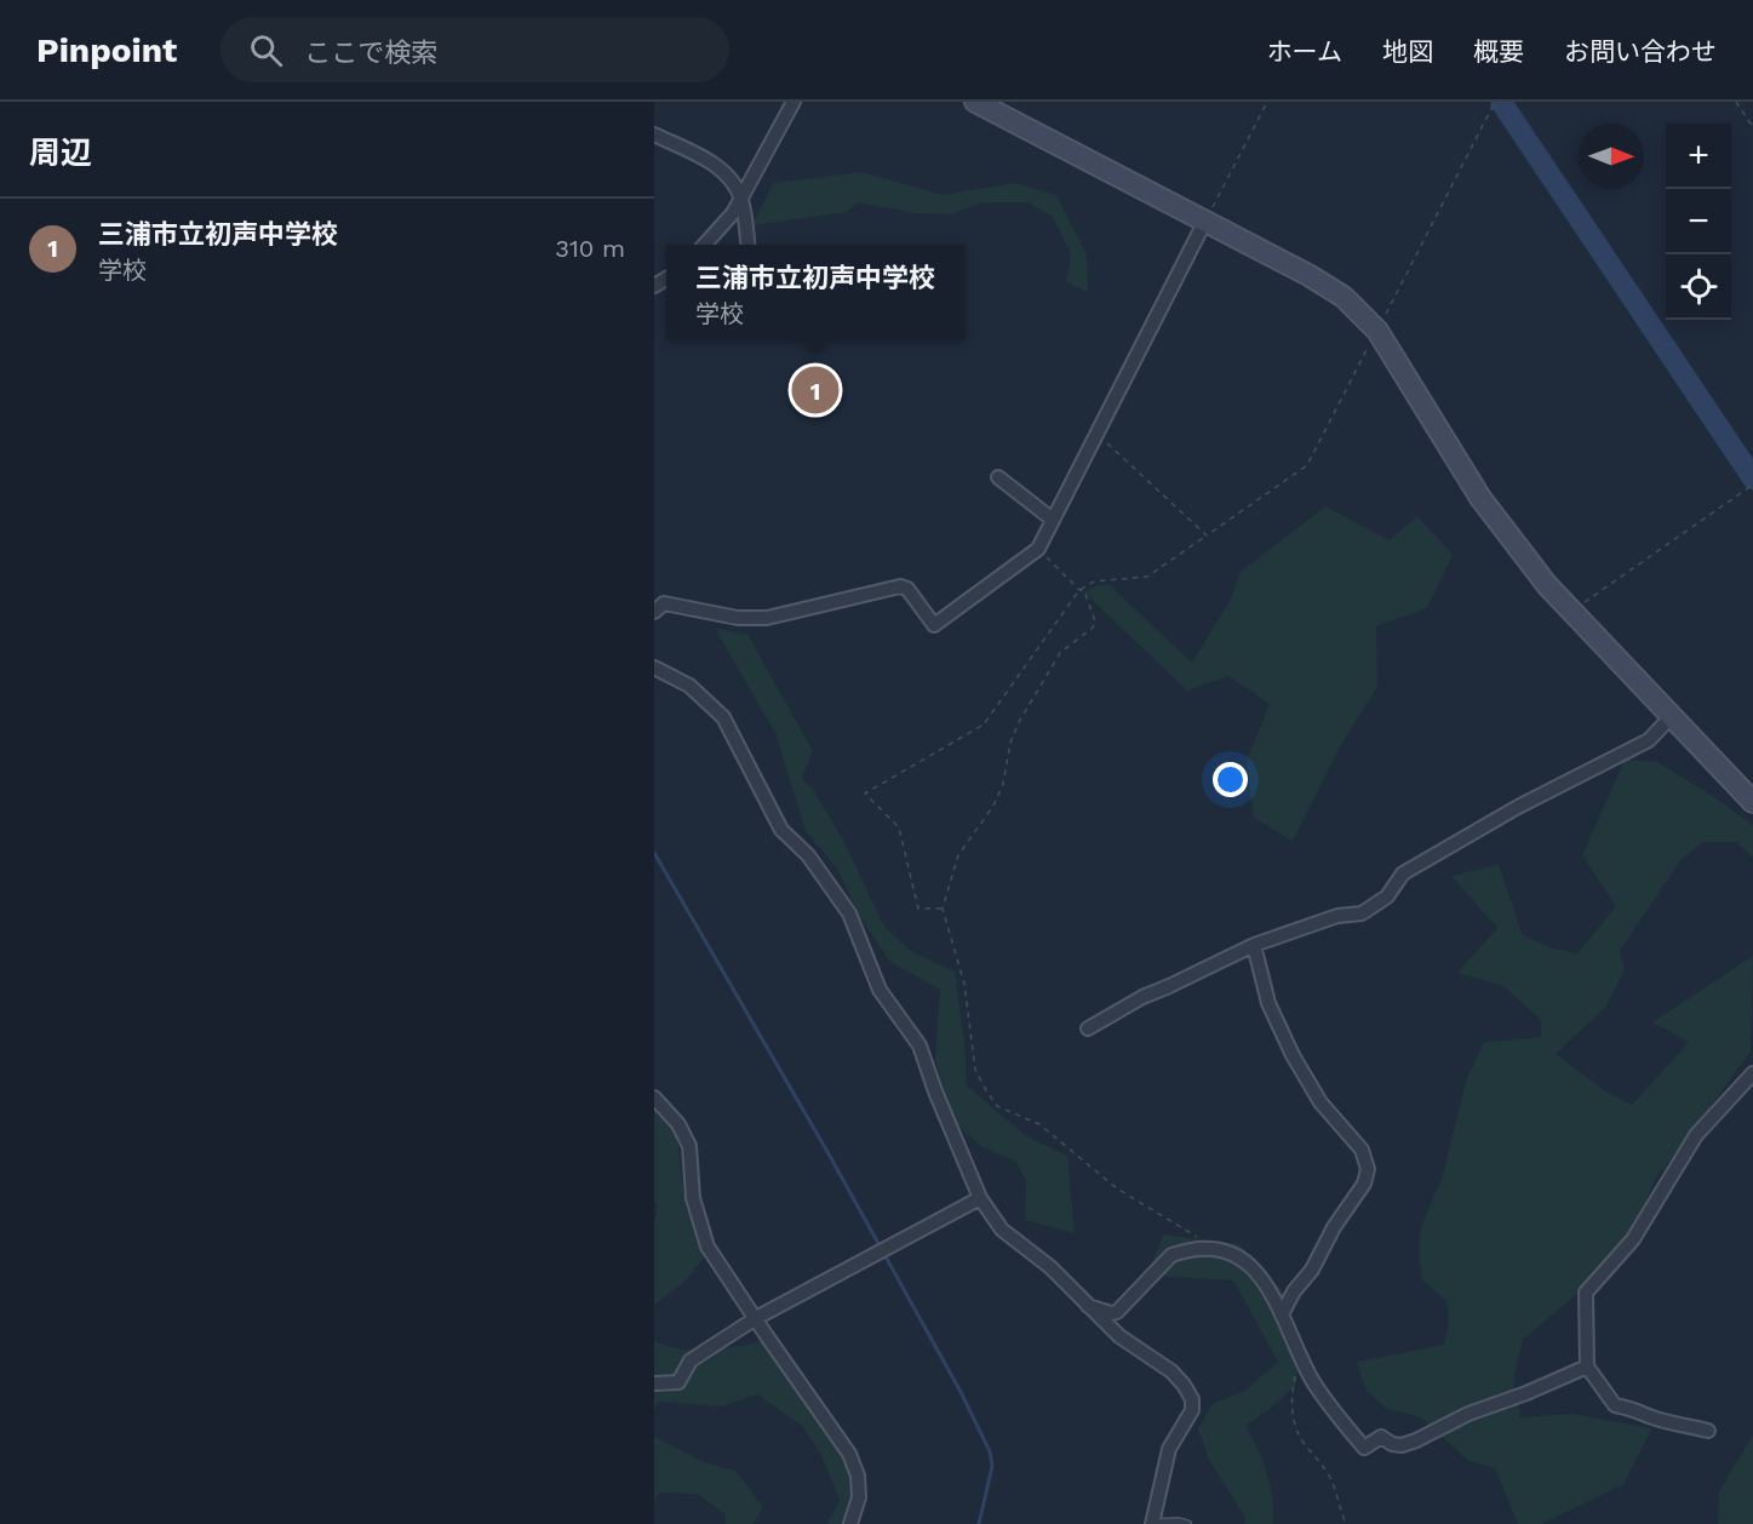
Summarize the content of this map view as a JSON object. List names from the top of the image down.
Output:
{
  "north": "right",
  "page": {
    "header": "Pinpoint",
    "search": "ここで検索",
    "nav": [
      "ホーム",
      "地図",
      "概要",
      "お問い合わせ"
    ],
    "heading": "周辺",
    "map_buttons": ["+", "−"],
    "list": [
      {
        "mark": "1",
        "name": "三浦市立初声中学校",
        "note": "学校",
        "value": "310 m"
      }
    ],
    "popup": ["三浦市立初声中学校", "学校"],
    "pins": "1"
  }
}
